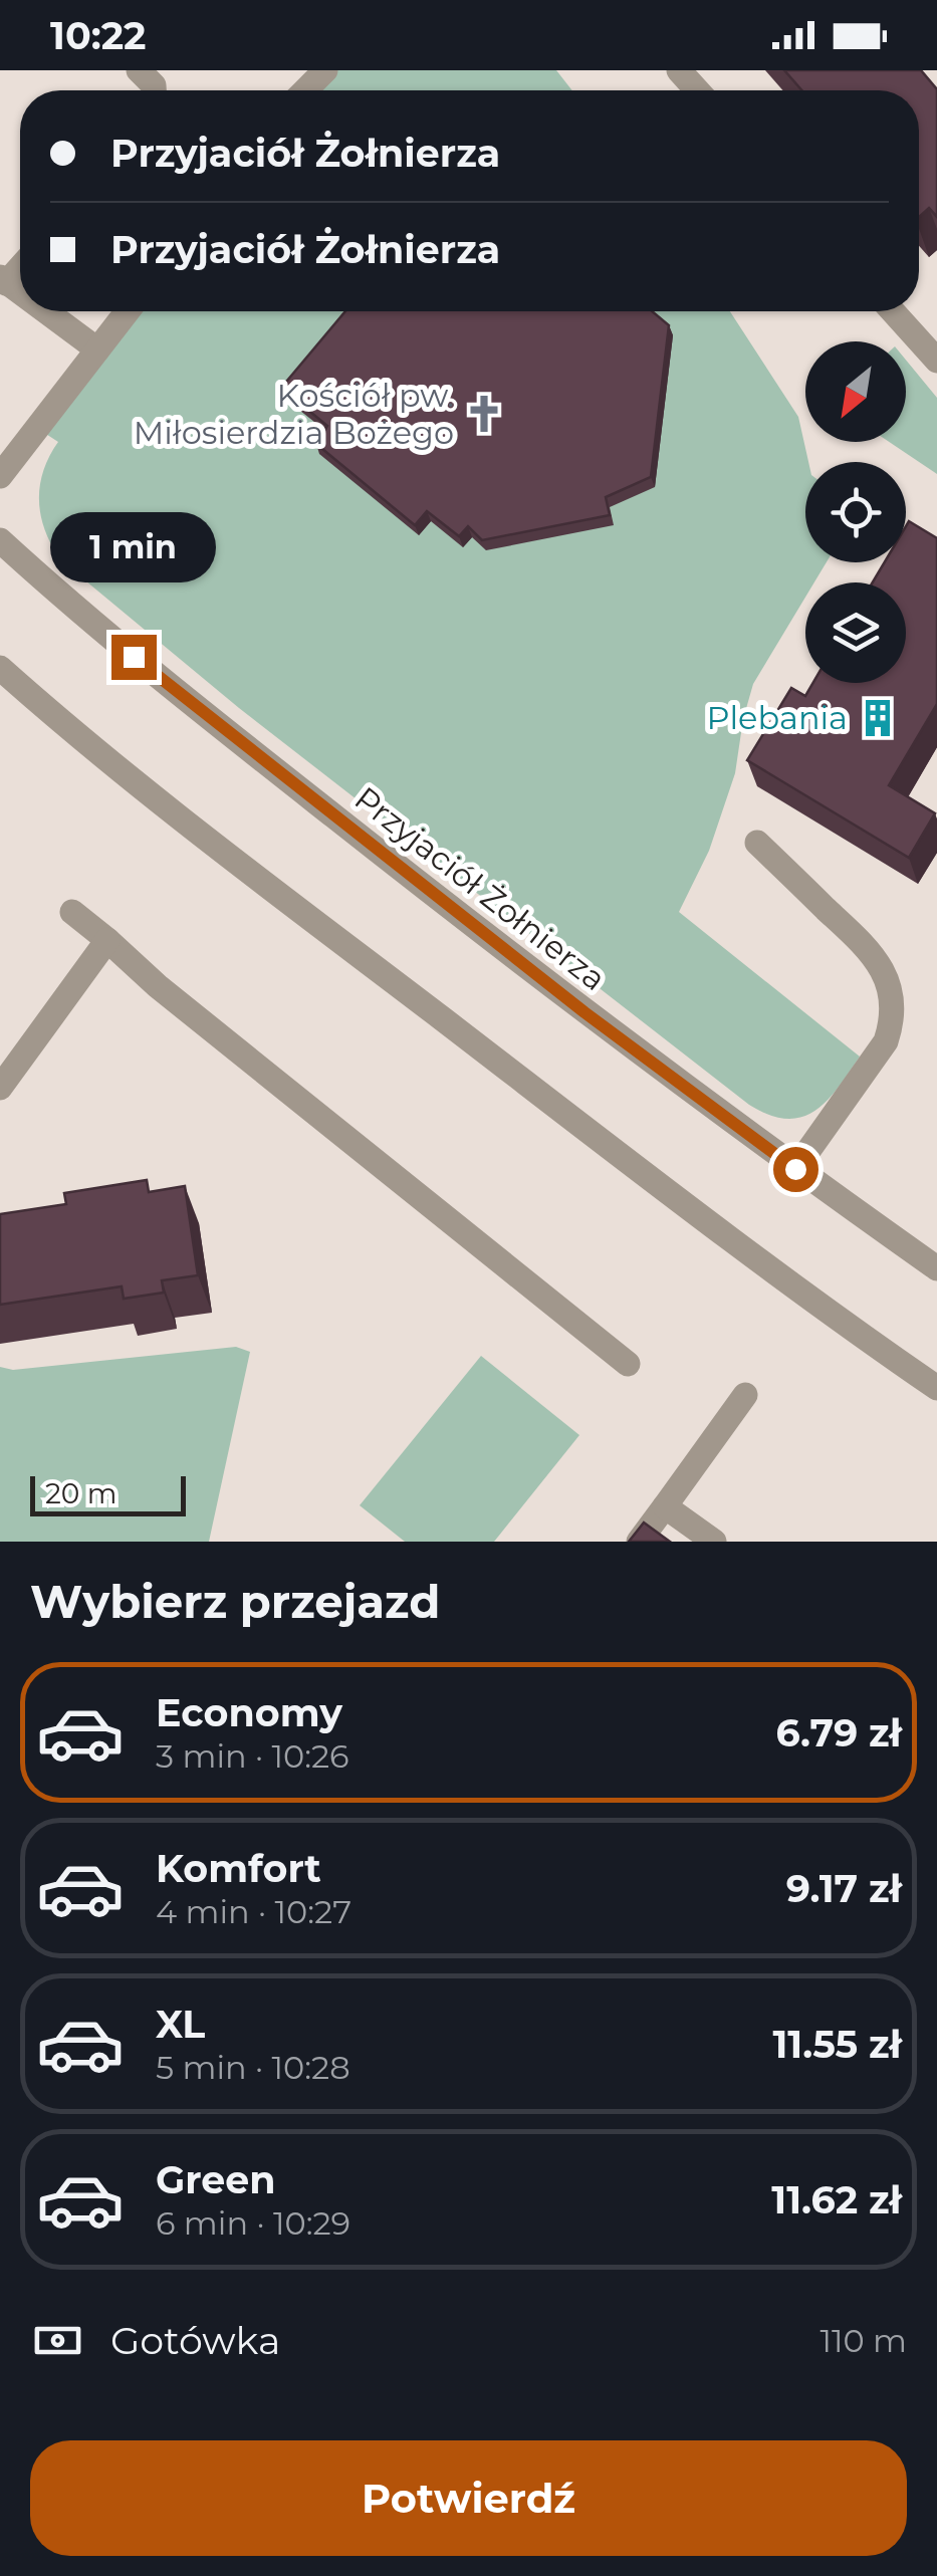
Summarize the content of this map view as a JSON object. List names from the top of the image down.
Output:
{
  "streets": {
    "street": ["Przyjaciół Żołnierza"]
  },
  "places": {
    "church": ["Kościół pw. Miłosierdzia Bożego"],
    "building": ["Plebania"]
  },
  "scale_bar": "20 m",
  "north": "bottom left",
  "page": {
    "status": "10:22",
    "banner": ["Przyjaciół Żołnierza", "Przyjaciół Żołnierza"],
    "bubble": "1 min",
    "scale": "20 m",
    "heading": "Wybierz przejazd",
    "list": [
      {
        "name": "Economy",
        "note": "3 min · 10:26",
        "value": "6.79 zł"
      },
      {
        "name": "Komfort",
        "note": "4 min · 10:27",
        "value": "9.17 zł"
      },
      {
        "name": "XL",
        "note": "5 min · 10:28",
        "value": "11.55 zł"
      },
      {
        "name": "Green",
        "note": "6 min · 10:29",
        "value": "11.62 zł"
      }
    ],
    "pay": ["Gotówka", "110 m"],
    "buttons": "Potwierdź"
  }
}
